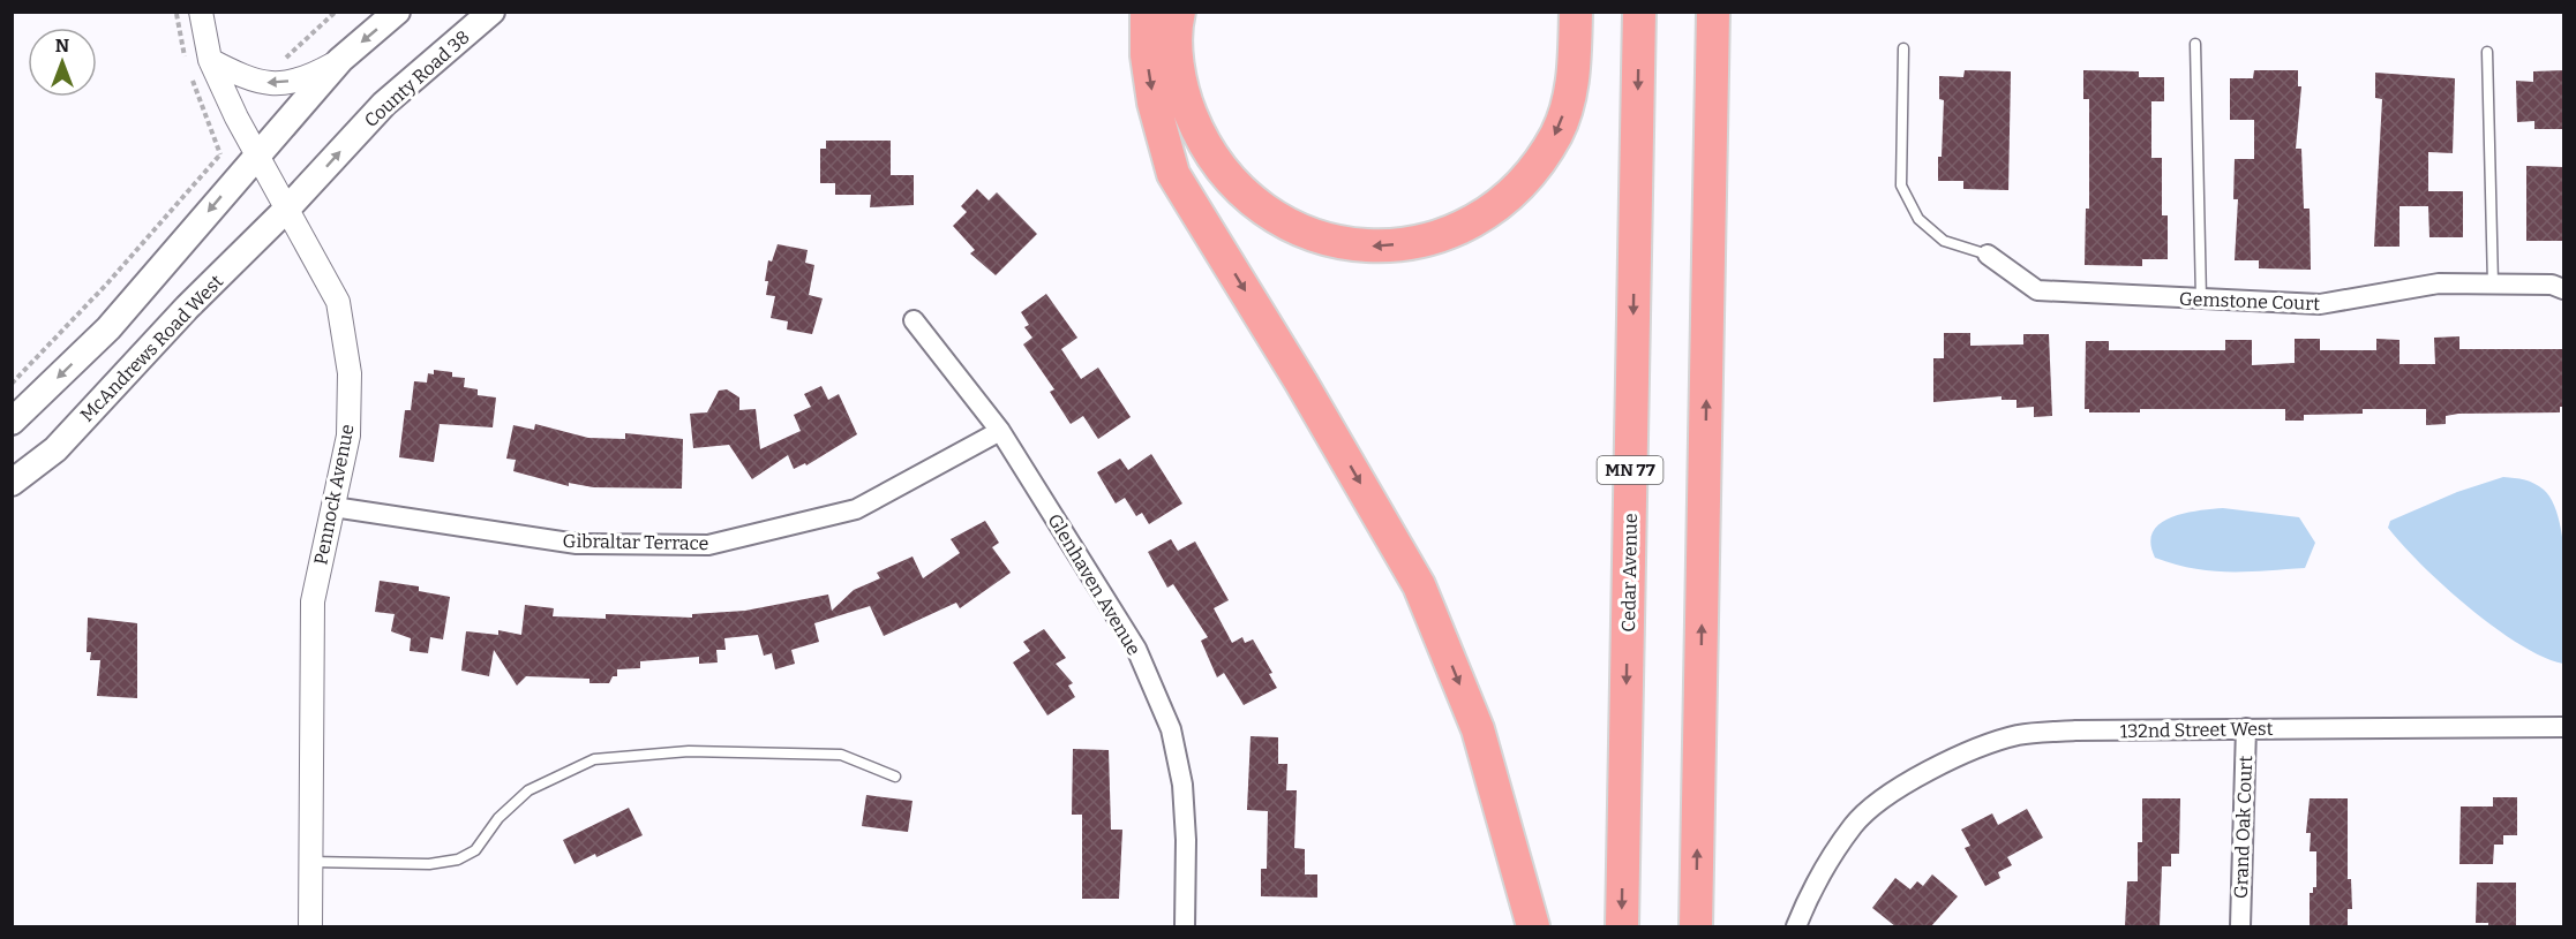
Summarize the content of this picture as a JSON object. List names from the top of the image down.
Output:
{
  "streets": {
    "highway": ["MN 77", "Cedar Avenue"],
    "main road": ["County Road 38", "McAndrews Road West"],
    "street": [
      "Gemstone Court",
      "Pennock Avenue",
      "Gibraltar Terrace",
      "Glenhaven Avenue",
      "132nd Street West",
      "Grand Oak Court"
    ]
  },
  "crossings": [
    ["County Road 38", "McAndrews Road West"],
    ["County Road 38", "Pennock Avenue"],
    ["McAndrews Road West", "Pennock Avenue"],
    ["Pennock Avenue", "Gibraltar Terrace"],
    ["Gibraltar Terrace", "Glenhaven Avenue"],
    ["132nd Street West", "Grand Oak Court"]
  ],
  "north": "top"
}
